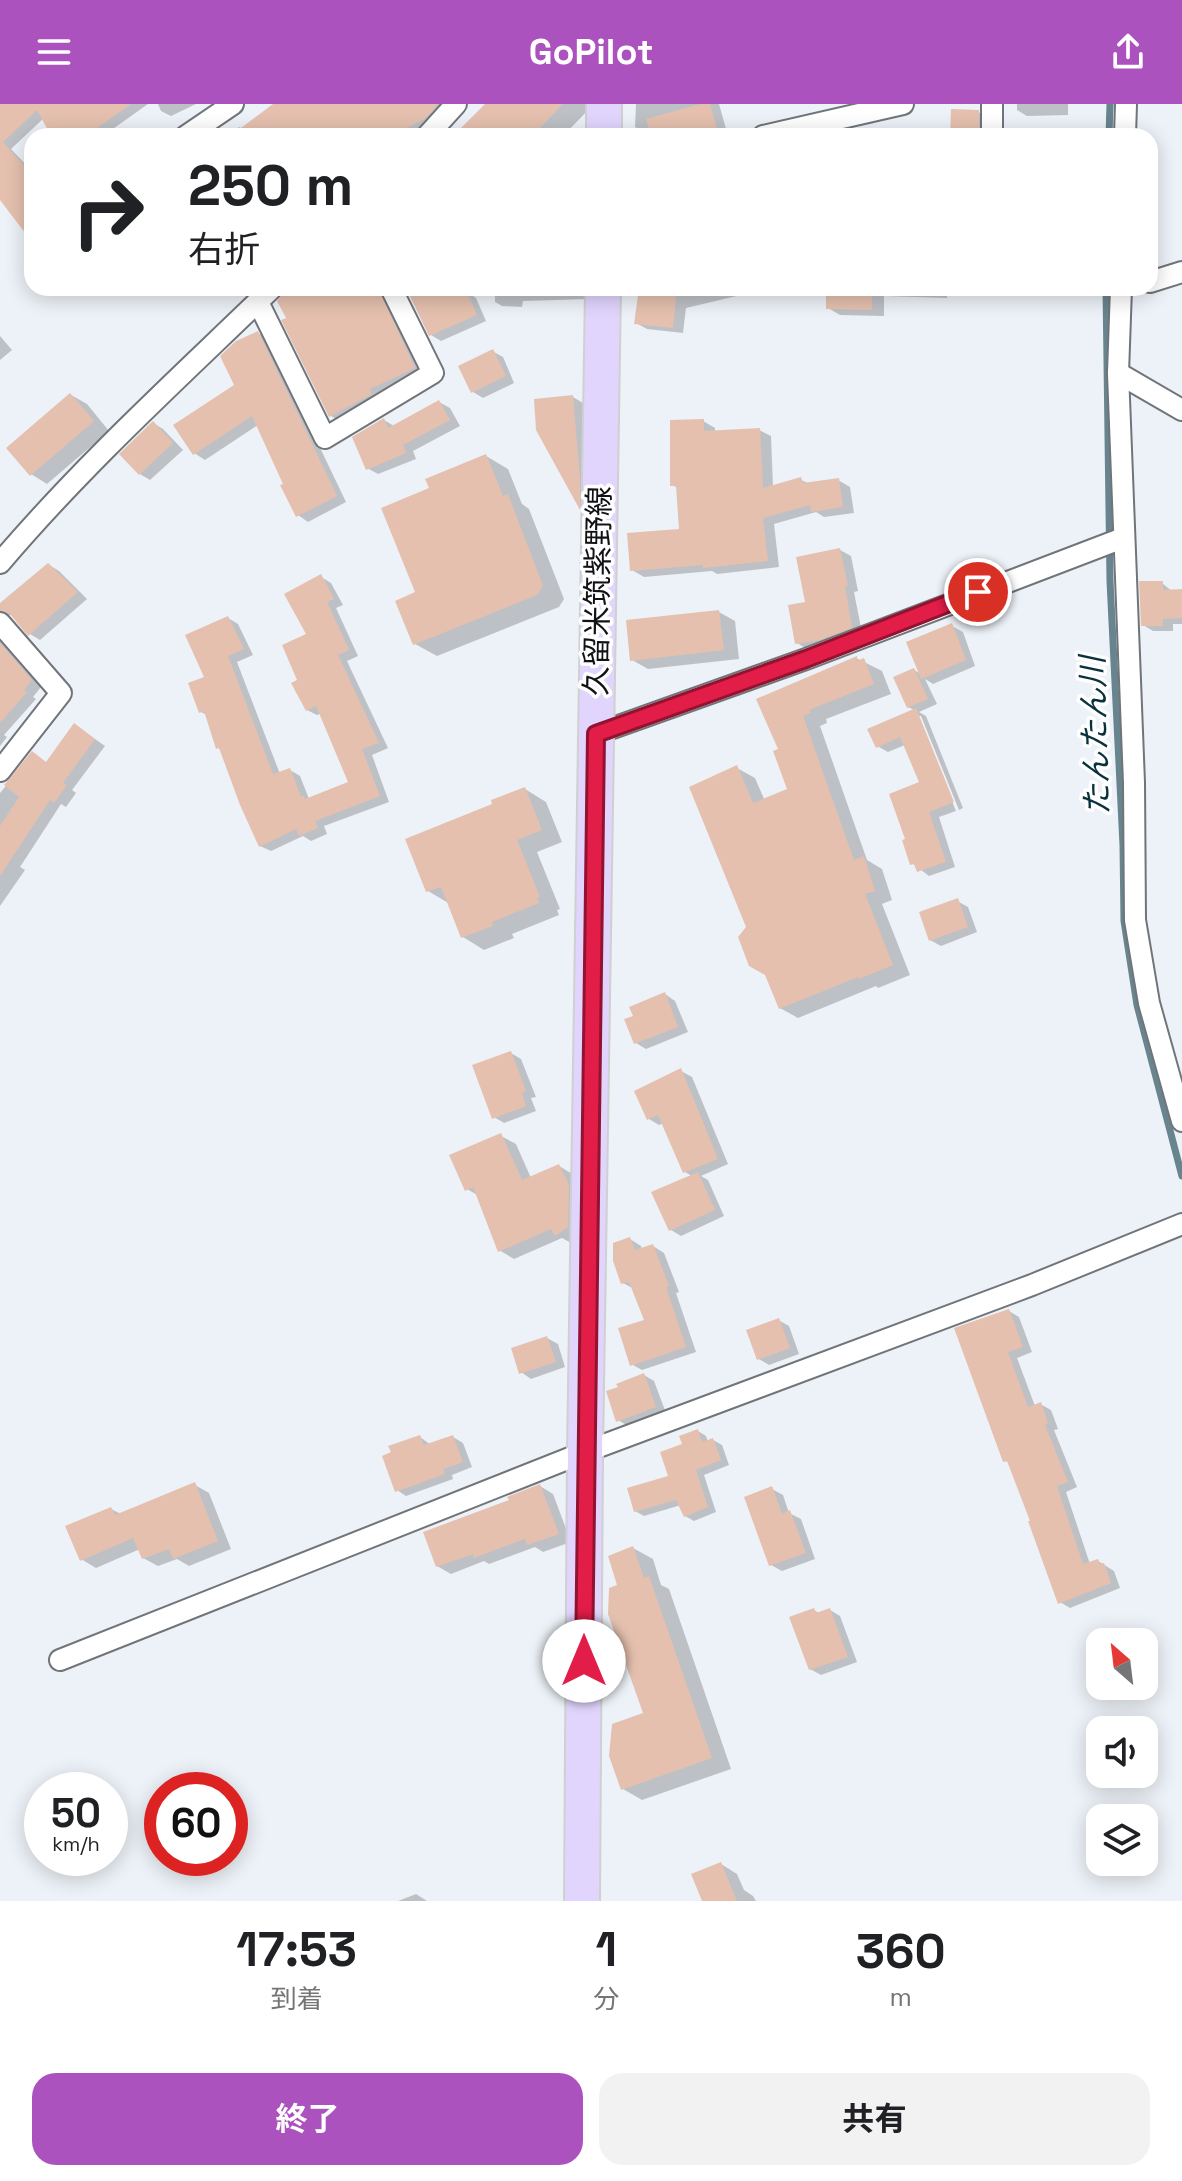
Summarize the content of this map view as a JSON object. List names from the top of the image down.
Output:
{
  "streets": {
    "main road": ["久留米筑紫野線"]
  },
  "water": ["たんたん川"],
  "north": "top left",
  "page": {
    "header": "GoPilot",
    "turn": ["250 m", "右折"],
    "speed": "50 km/h",
    "limit": "60",
    "eta": [
      "17:53",
      "到着",
      "1",
      "分",
      "360",
      "m"
    ],
    "buttons": ["終了", "共有"]
  }
}
